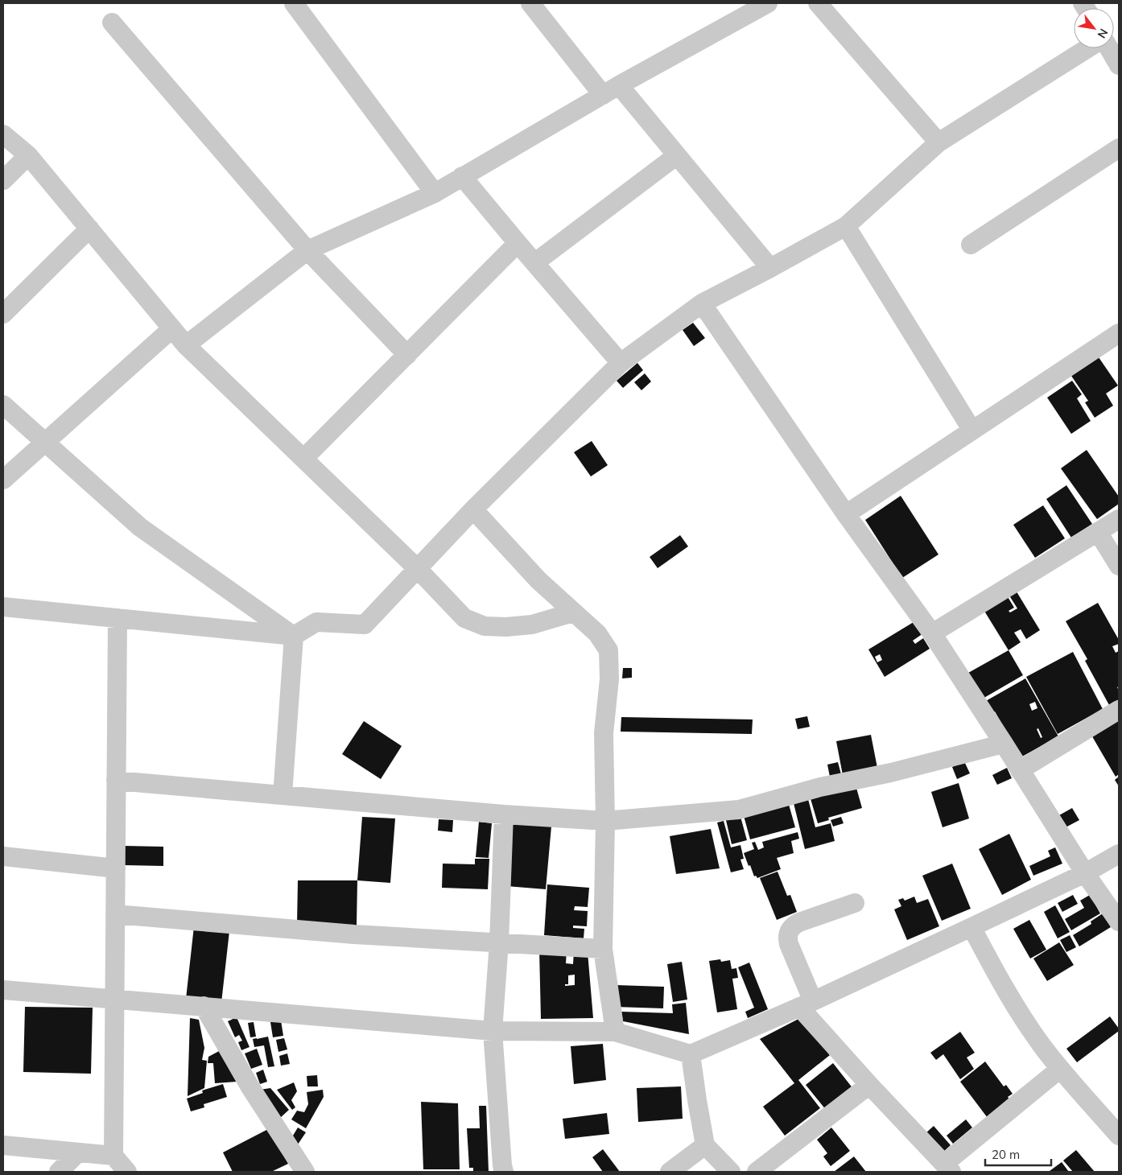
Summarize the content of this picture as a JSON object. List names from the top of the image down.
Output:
{
  "scale_bar": "20 m",
  "north": "bottom right"
}
